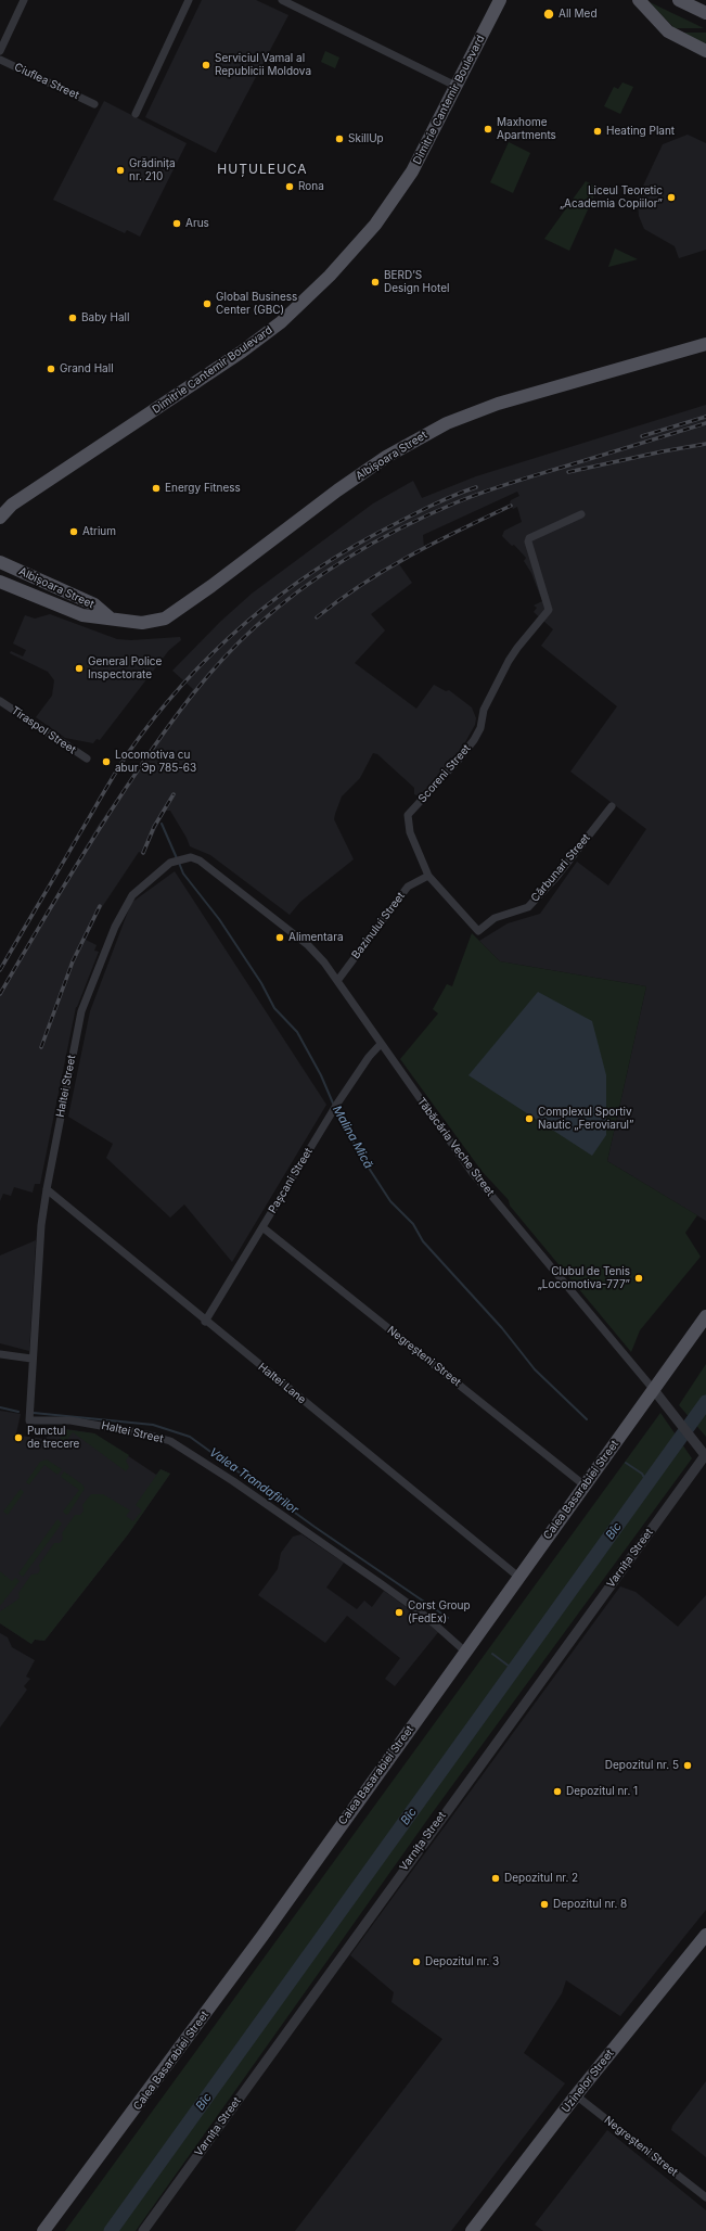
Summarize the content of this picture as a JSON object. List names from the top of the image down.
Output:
{
  "streets": {
    "main road": [
      "Dimitrie Cantemir Boulevard",
      "Albișoara Street",
      "Calea Basarabiei Street",
      "Uzinelor Street"
    ],
    "street": [
      "Ciuflea Street",
      "Tiraspol Street",
      "Scoreni Street",
      "Cărbunari Street",
      "Bazinului Street",
      "Haltei Street",
      "Tăbăcăria Veche Street",
      "Pașcani Street",
      "Negreșteni Street",
      "Haltei Lane",
      "Varnița Street"
    ]
  },
  "crossings": [
    ["Scoreni Street", "Cărbunari Street"],
    ["Scoreni Street", "Bazinului Street"],
    ["Cărbunari Street", "Bazinului Street"],
    ["Bazinului Street", "Tăbăcăria Veche Street"],
    ["Haltei Street", "Tăbăcăria Veche Street"],
    ["Haltei Street", "Haltei Lane"],
    ["Haltei Street", "Calea Basarabiei Street"],
    ["Tăbăcăria Veche Street", "Pașcani Street"],
    ["Tăbăcăria Veche Street", "Calea Basarabiei Street"],
    ["Tăbăcăria Veche Street", "Varnița Street"],
    ["Pașcani Street", "Negreșteni Street"],
    ["Pașcani Street", "Haltei Lane"],
    ["Negreșteni Street", "Calea Basarabiei Street"],
    ["Negreșteni Street", "Uzinelor Street"],
    ["Haltei Lane", "Calea Basarabiei Street"]
  ],
  "districts": ["HUȚULEUCA"],
  "water": ["Malina Mică", "Valea Trandafirilor", "Bîc"],
  "places": [
    "All Med",
    "Serviciul Vamal al Republicii Moldova",
    "Maxhome Apartments",
    "Heating Plant",
    "SkillUp",
    "Grădinița nr. 210",
    "Rona",
    "Liceul Teoretic „Academia Copiilor”",
    "Arus",
    "BERD’S Design Hotel",
    "Global Business Center (GBC)",
    "Baby Hall",
    "Grand Hall",
    "Energy Fitness",
    "Atrium",
    "General Police Inspectorate",
    "Locomotiva cu abur Эр 785-63",
    "Alimentara",
    "Complexul Sportiv Nautic „Feroviarul”",
    "Clubul de Tenis „Locomotiva-777”",
    "Punctul de trecere",
    "Corst Group (FedEx)",
    "Depozitul nr. 5",
    "Depozitul nr. 1",
    "Depozitul nr. 2",
    "Depozitul nr. 8",
    "Depozitul nr. 3"
  ]
}
